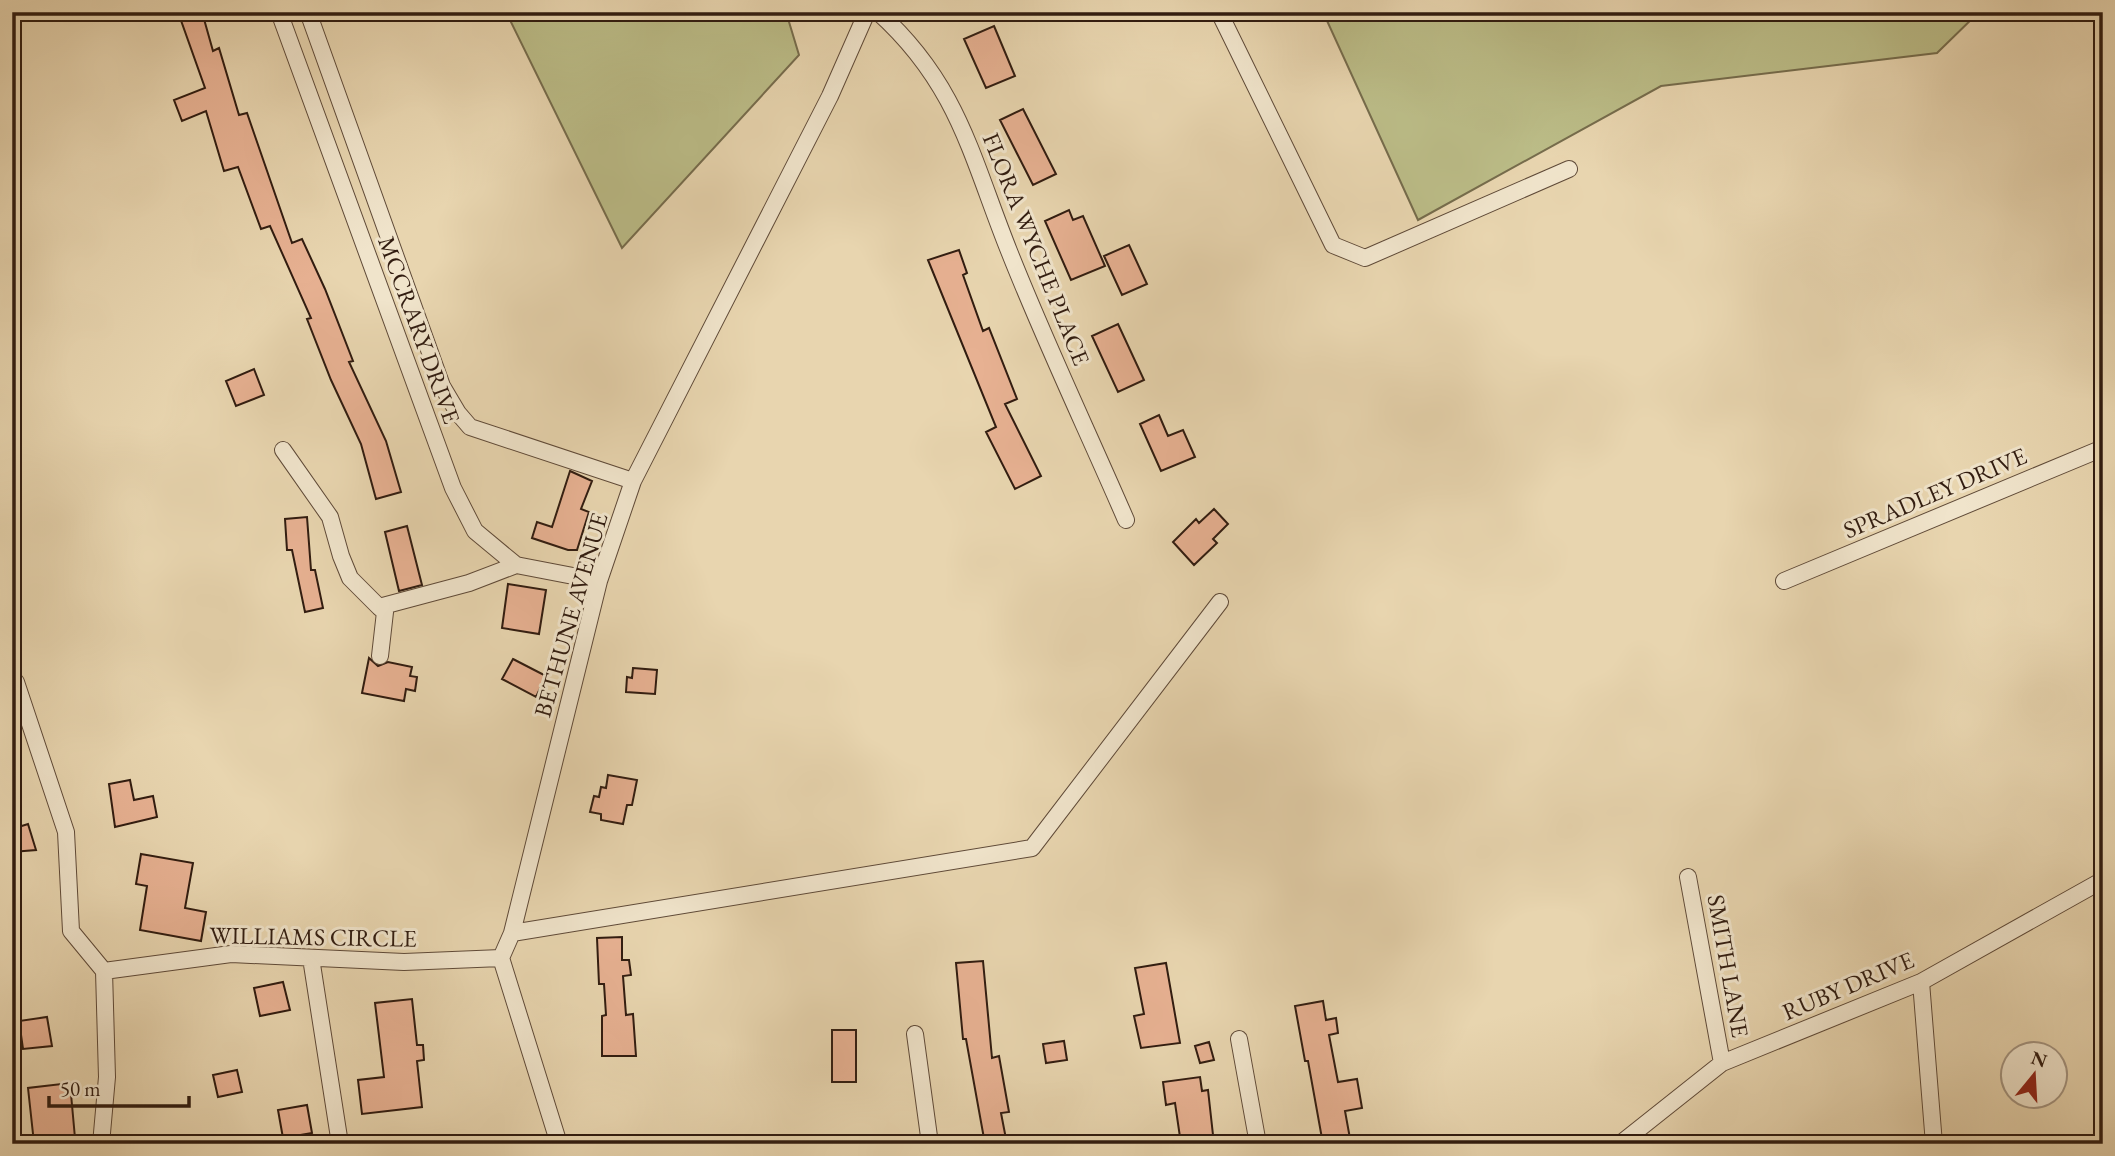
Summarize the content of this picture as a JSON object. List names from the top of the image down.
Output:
{
  "streets": {
    "street": [
      "FLORA WYCHE PLACE",
      "MCCRARY DRIVE",
      "SPRADLEY DRIVE",
      "BETHUNE AVENUE",
      "WILLIAMS CIRCLE",
      "SMITH LANE",
      "RUBY DRIVE"
    ]
  },
  "crossings": [
    ["MCCRARY DRIVE", "BETHUNE AVENUE"],
    ["BETHUNE AVENUE", "WILLIAMS CIRCLE"],
    ["SMITH LANE", "RUBY DRIVE"]
  ],
  "scale_bar": "50 m",
  "north": "top"
}
